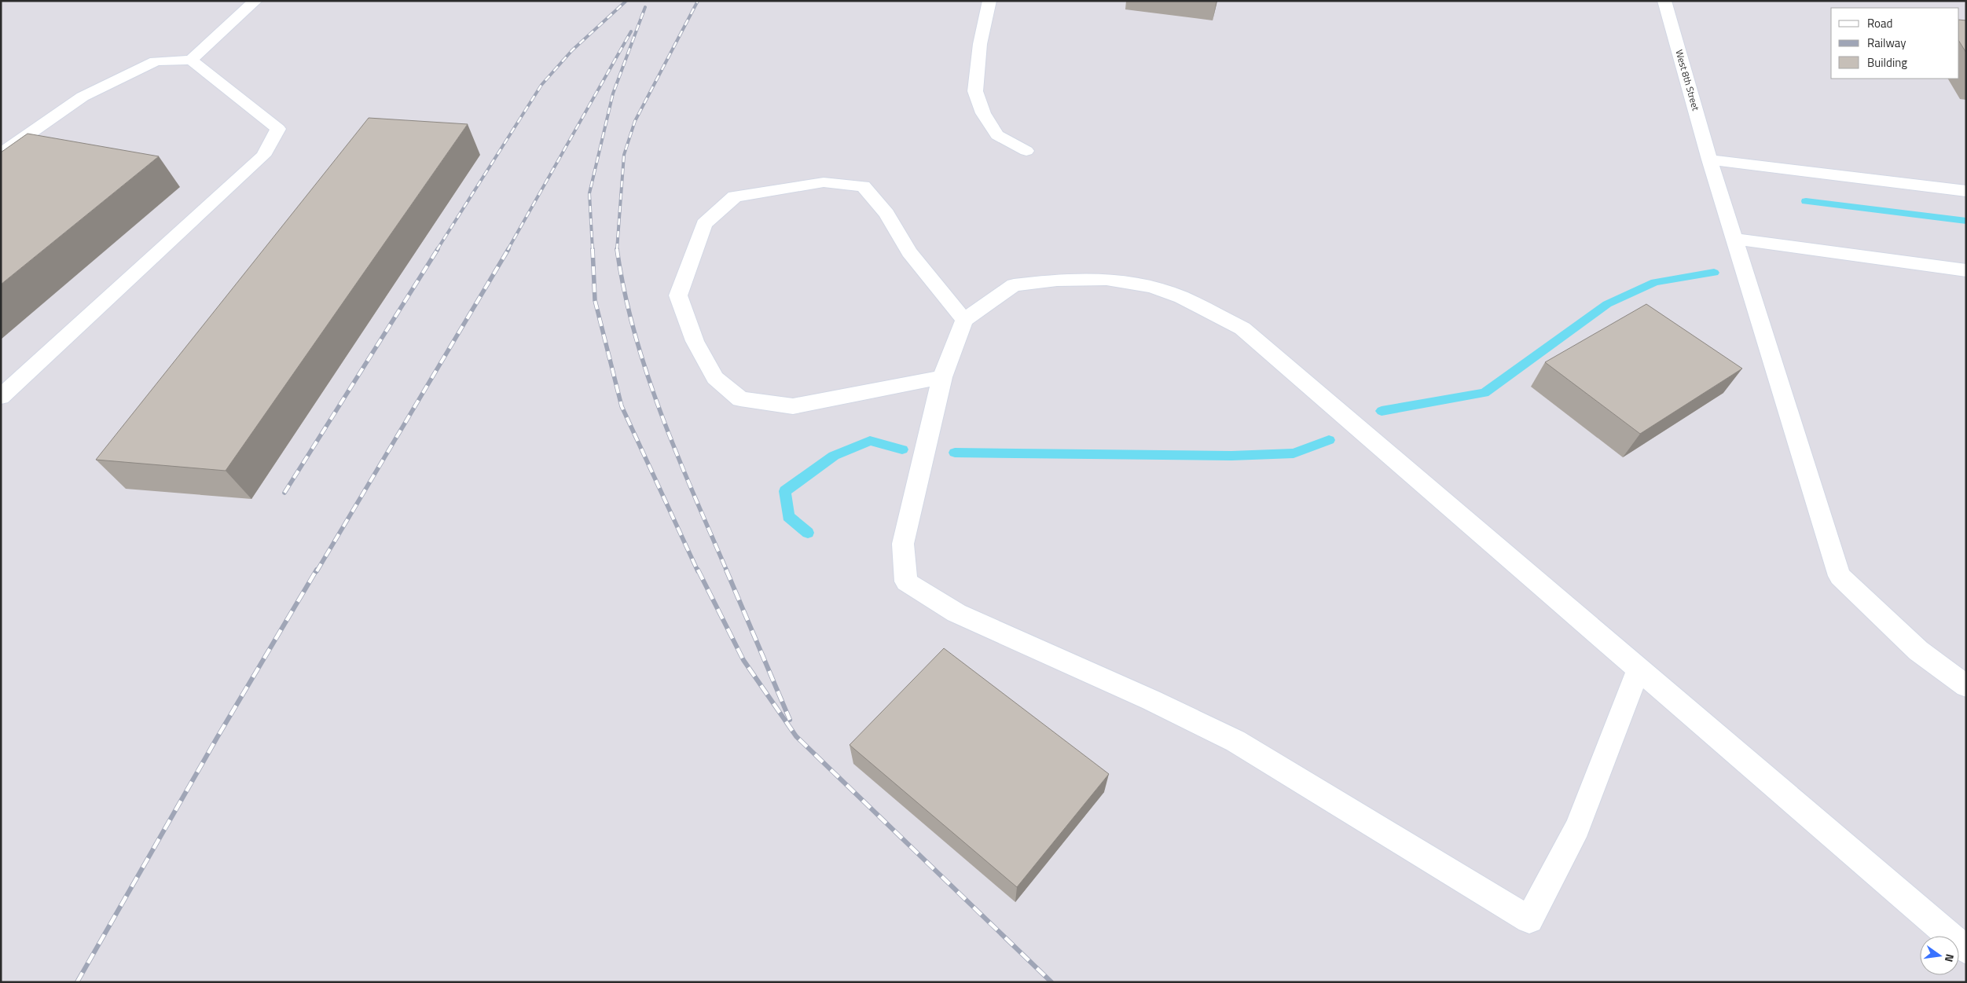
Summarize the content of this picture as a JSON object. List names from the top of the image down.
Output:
{
  "streets": {
    "street": ["West 8th Street"]
  },
  "legend": ["Road", "Railway", "Building"],
  "north": "right"
}
